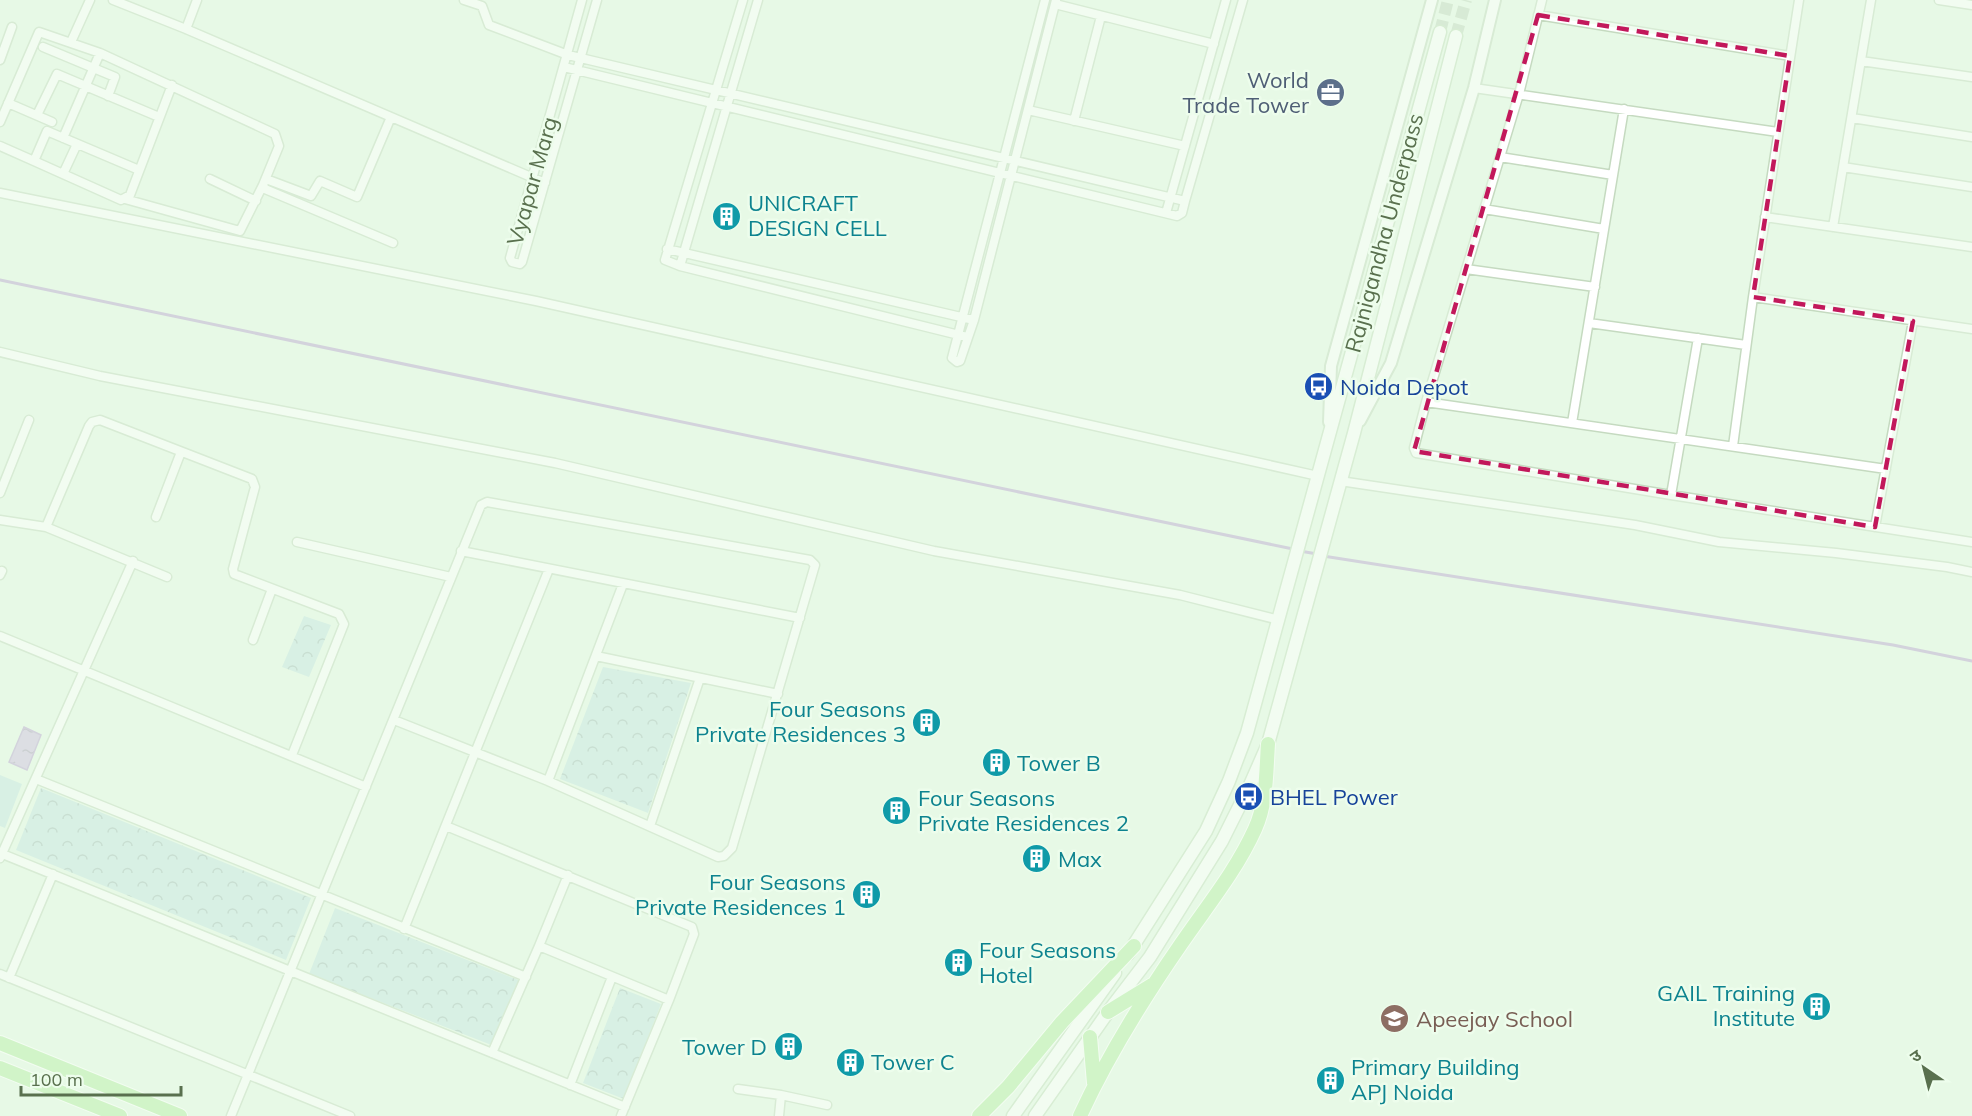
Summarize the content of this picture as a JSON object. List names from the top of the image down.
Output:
{
  "streets": {
    "main road": ["Rajnigandha Underpass"],
    "street": ["Vyapar Marg"]
  },
  "places": {
    "office": ["World Trade Tower"],
    "building": [
      "UNICRAFT DESIGN CELL",
      "Four Seasons Private Residences 3",
      "Tower B",
      "Four Seasons Private Residences 2",
      "Max",
      "Four Seasons Private Residences 1",
      "Four Seasons Hotel",
      "GAIL Training Institute",
      "Tower D",
      "Tower C",
      "Primary Building APJ Noida"
    ],
    "bus stop": ["Noida Depot", "BHEL Power"],
    "school or university": ["Apeejay School"]
  },
  "scale_bar": "100 m",
  "north": "top left"
}
